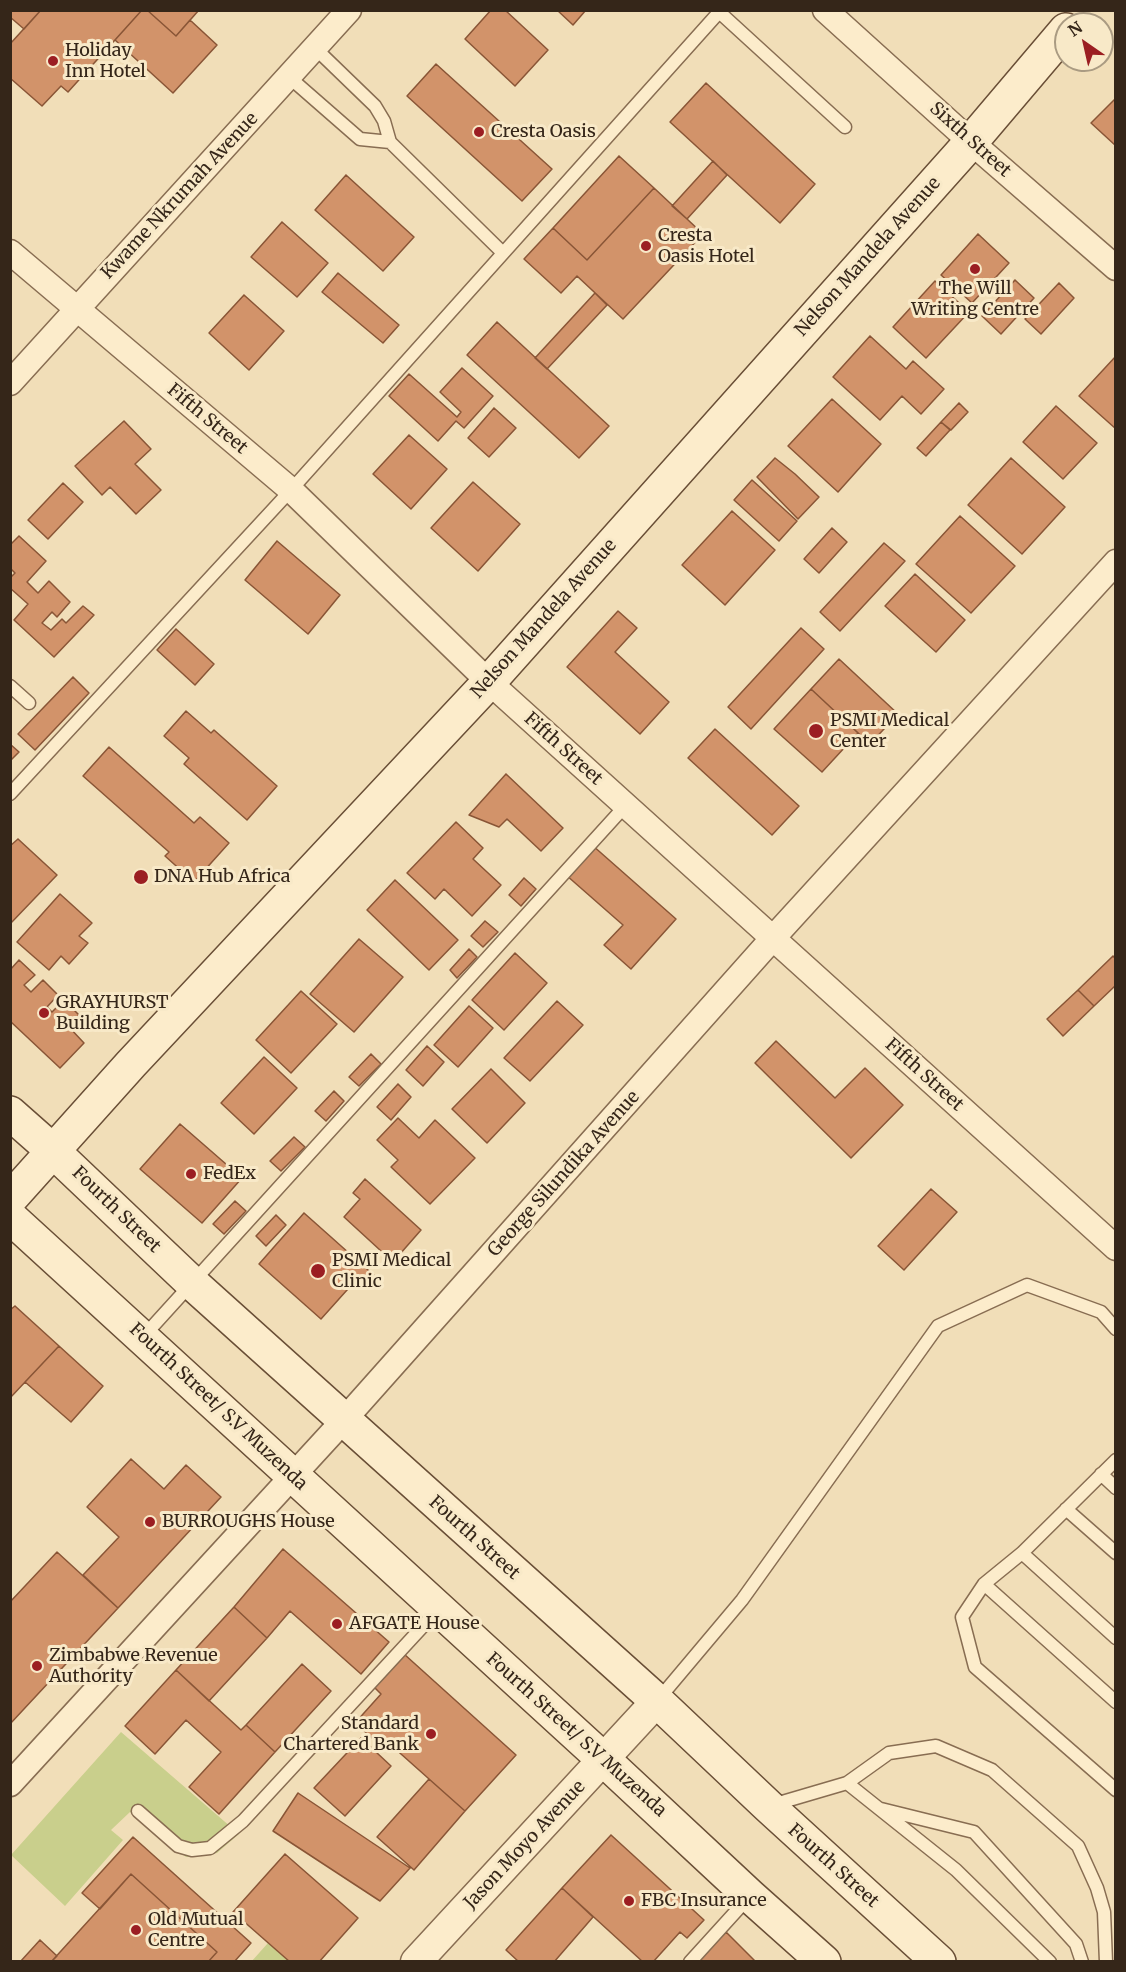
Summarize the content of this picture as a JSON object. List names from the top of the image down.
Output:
{
  "streets": {
    "main road": ["Nelson Mandela Avenue", "Fourth Street", "Fourth Street/ S.V Muzenda"],
    "street": [
      "Sixth Street",
      "Kwame Nkrumah Avenue",
      "Fifth Street",
      "George Silundika Avenue",
      "Jason Moyo Avenue"
    ]
  },
  "crossings": [
    ["Sixth Street", "Nelson Mandela Avenue"],
    ["Kwame Nkrumah Avenue", "Fifth Street"],
    ["Nelson Mandela Avenue", "Fifth Street"],
    ["Nelson Mandela Avenue", "Fourth Street"],
    ["Fifth Street", "George Silundika Avenue"],
    ["George Silundika Avenue", "Fourth Street"],
    ["George Silundika Avenue", "Fourth Street/ S.V Muzenda"],
    ["Fourth Street", "Jason Moyo Avenue"],
    ["Fourth Street/ S.V Muzenda", "Jason Moyo Avenue"]
  ],
  "places": [
    "Holiday Inn Hotel",
    "Cresta Oasis",
    "Cresta Oasis Hotel",
    "The Will Writing Centre",
    "PSMI Medical Center",
    "DNA Hub Africa",
    "GRAYHURST Building",
    "FedEx",
    "PSMI Medical Clinic",
    "BURROUGHS House",
    "AFGATE House",
    "Zimbabwe Revenue Authority",
    "Standard Chartered Bank",
    "FBC Insurance",
    "Old Mutual Centre"
  ],
  "north": "top left"
}
